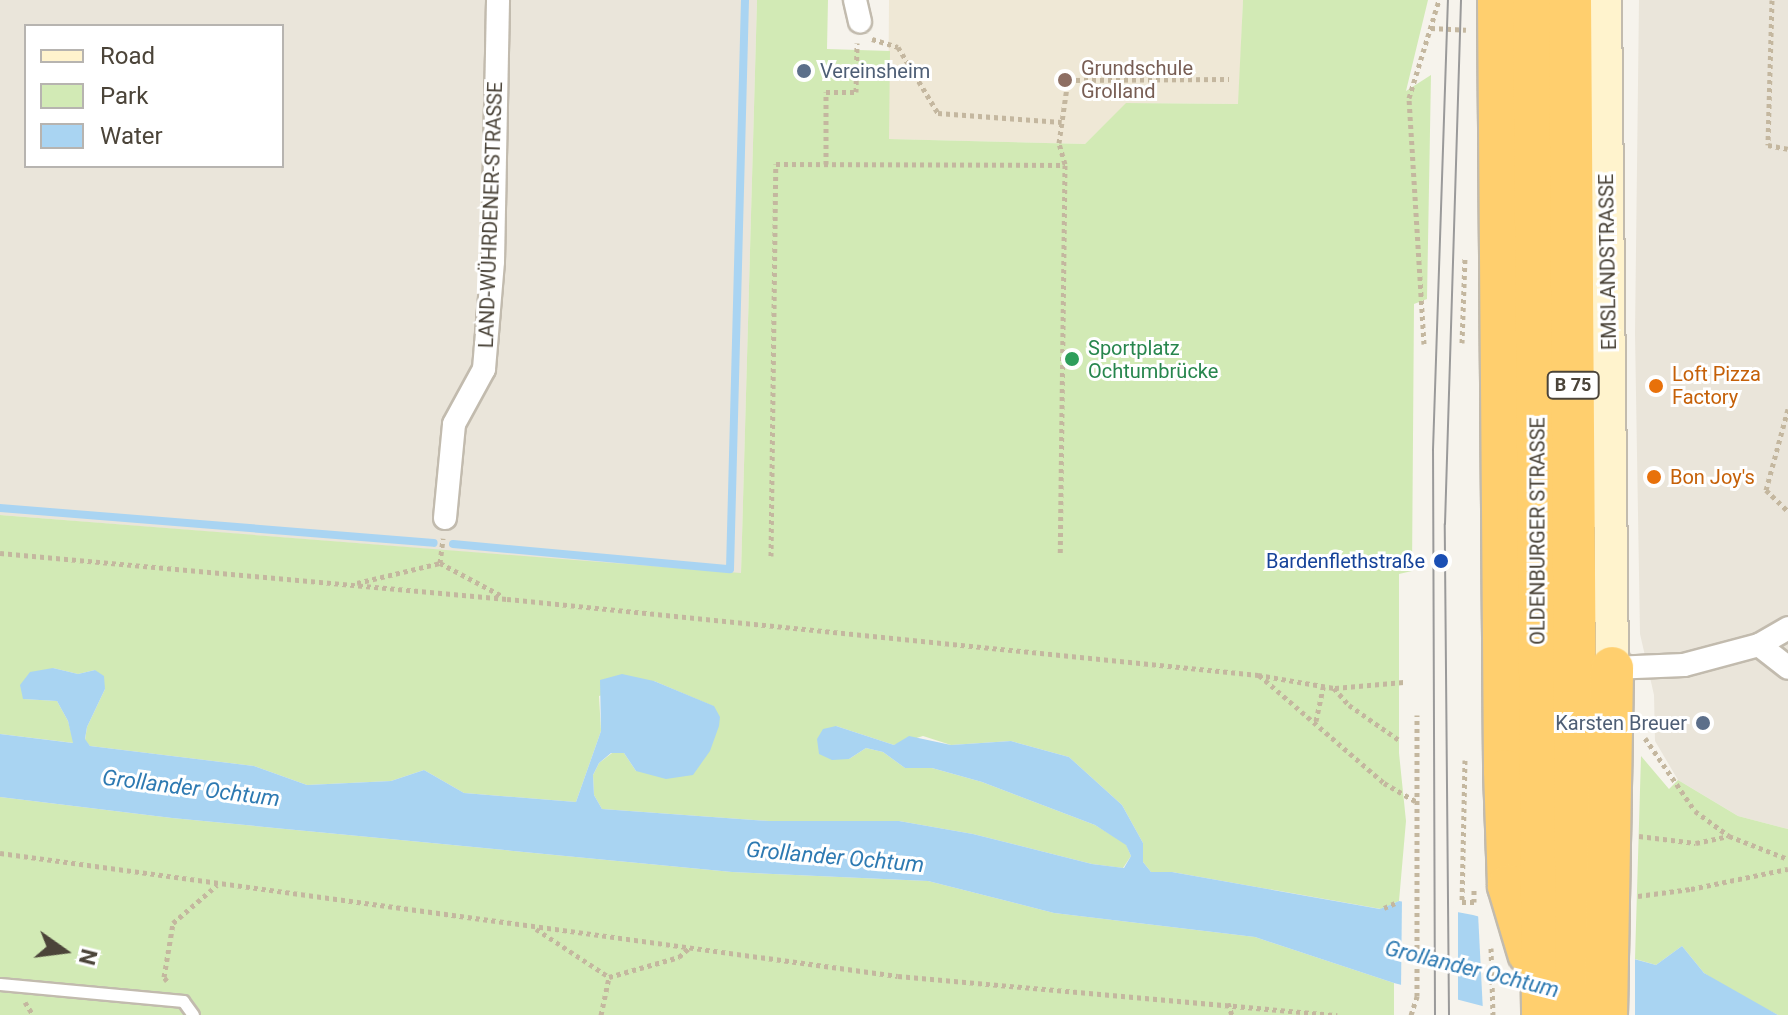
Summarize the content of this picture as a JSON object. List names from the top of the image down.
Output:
{
  "streets": {
    "highway": ["B 75", "OLDENBURGER STRASSE"],
    "street": ["LAND-WÜHRDENER-STRASSE", "EMSLANDSTRASSE"]
  },
  "water": ["Grollander Ochtum"],
  "places": [
    "Vereinsheim",
    "Grundschule Grolland",
    "Sportplatz Ochtumbrücke",
    "Loft Pizza Factory",
    "Bon Joy's",
    "Bardenflethstraße",
    "Karsten Breuer"
  ],
  "legend": ["Road", "Park", "Water"],
  "north": "right"
}
